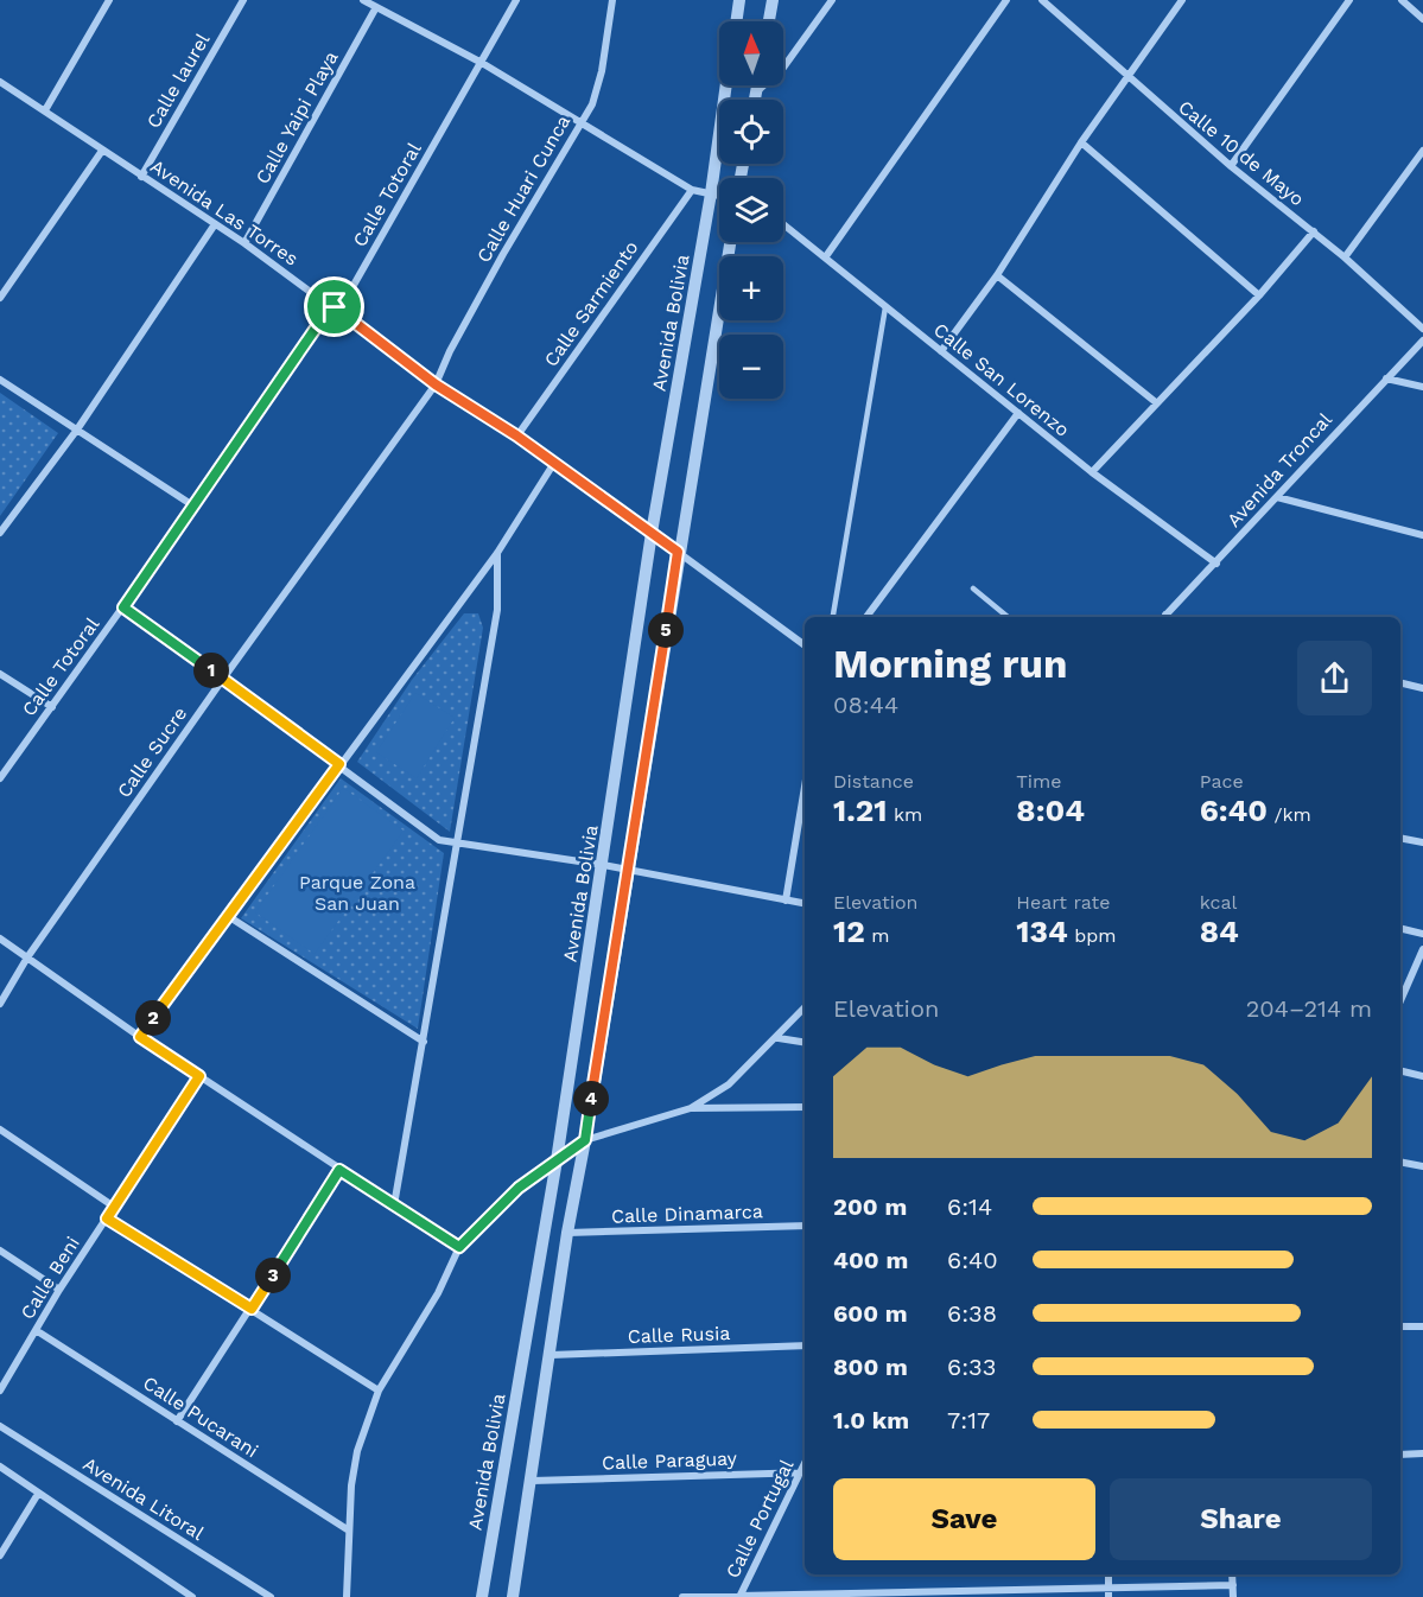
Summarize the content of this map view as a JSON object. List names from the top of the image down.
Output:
{
  "streets": {
    "street": [
      "Calle laurel",
      "Calle Yaipi Playa",
      "Calle 10 de Mayo",
      "Calle Huari Cunca",
      "Calle Totoral",
      "Avenida Las Torres",
      "Calle Sarmiento",
      "Avenida Bolivia",
      "Calle San Lorenzo",
      "Avenida Troncal",
      "Calle Sucre",
      "Calle Dinamarca",
      "Calle Beni",
      "Calle Rusia",
      "Calle Pucarani",
      "Calle Paraguay",
      "Avenida Litoral",
      "Calle Portugal"
    ]
  },
  "crossings": [
    ["Calle laurel", "Avenida Las Torres"],
    ["Calle Yaipi Playa", "Avenida Las Torres"],
    ["Calle Huari Cunca", "Avenida Las Torres"],
    ["Calle Huari Cunca", "Calle Sucre"],
    ["Calle Totoral", "Avenida Las Torres"],
    ["Avenida Las Torres", "Calle Sarmiento"],
    ["Avenida Las Torres", "Avenida Bolivia"],
    ["Avenida Las Torres", "Calle Sucre"],
    ["Calle San Lorenzo", "Avenida Troncal"],
    ["Calle Beni", "Calle Pucarani"],
    ["Calle Paraguay", "Calle Portugal"]
  ],
  "parks": ["Parque Zona San Juan"],
  "north": "top",
  "page": {
    "map_buttons": ["+", "−"],
    "pins": [
      "5",
      "1",
      "2",
      "4",
      "3"
    ],
    "heading": ["Morning run", "08:44"],
    "stats": [
      ["Distance", "1.21 km"],
      ["Time", "8:04"],
      ["Pace", "6:40 /km"],
      ["Elevation", "12 m"],
      ["Heart rate", "134 bpm"],
      ["kcal", "84"]
    ],
    "chart": ["Elevation", "204–214 m"],
    "list": [
      {
        "name": "200 m",
        "note": "6:14"
      },
      {
        "name": "400 m",
        "note": "6:40"
      },
      {
        "name": "600 m",
        "note": "6:38"
      },
      {
        "name": "800 m",
        "note": "6:33"
      },
      {
        "name": "1.0 km",
        "note": "7:17"
      }
    ],
    "buttons": ["Save", "Share"]
  }
}
